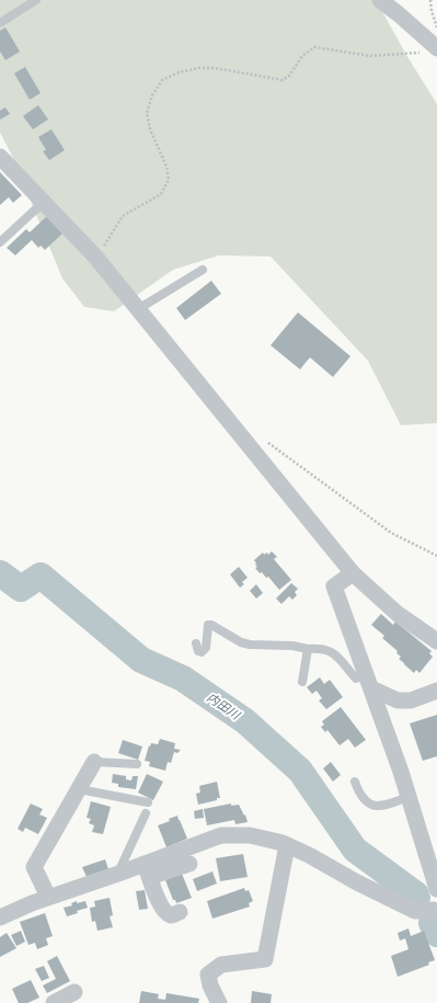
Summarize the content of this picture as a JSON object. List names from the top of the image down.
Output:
{
  "water": ["内田川"]
}
